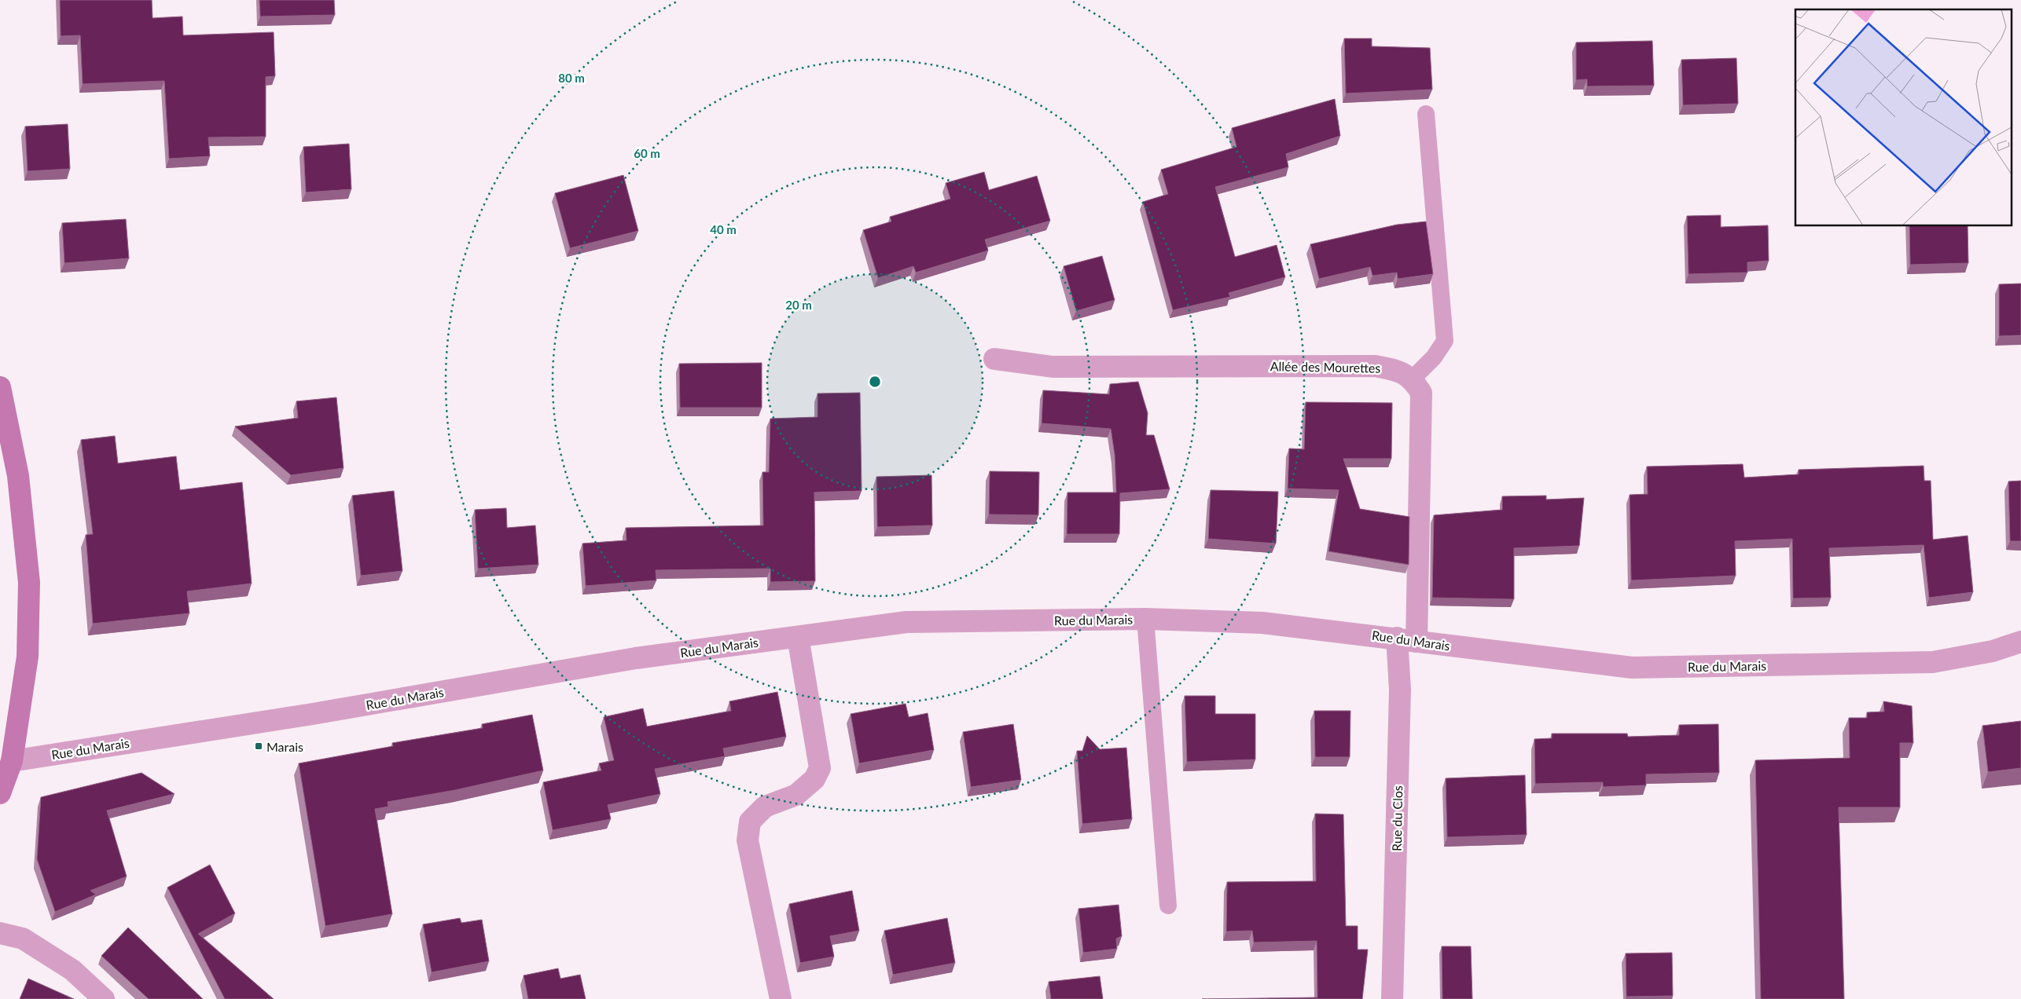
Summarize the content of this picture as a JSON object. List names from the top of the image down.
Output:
{
  "streets": {
    "street": ["Allée des Mourettes", "Rue du Marais", "Rue du Clos"]
  },
  "crossings": [
    ["Rue du Marais", "Rue du Clos"]
  ],
  "places": {
    "transit": ["Marais"]
  },
  "rings": [
    "80 m",
    "60 m",
    "40 m",
    "20 m"
  ]
}
